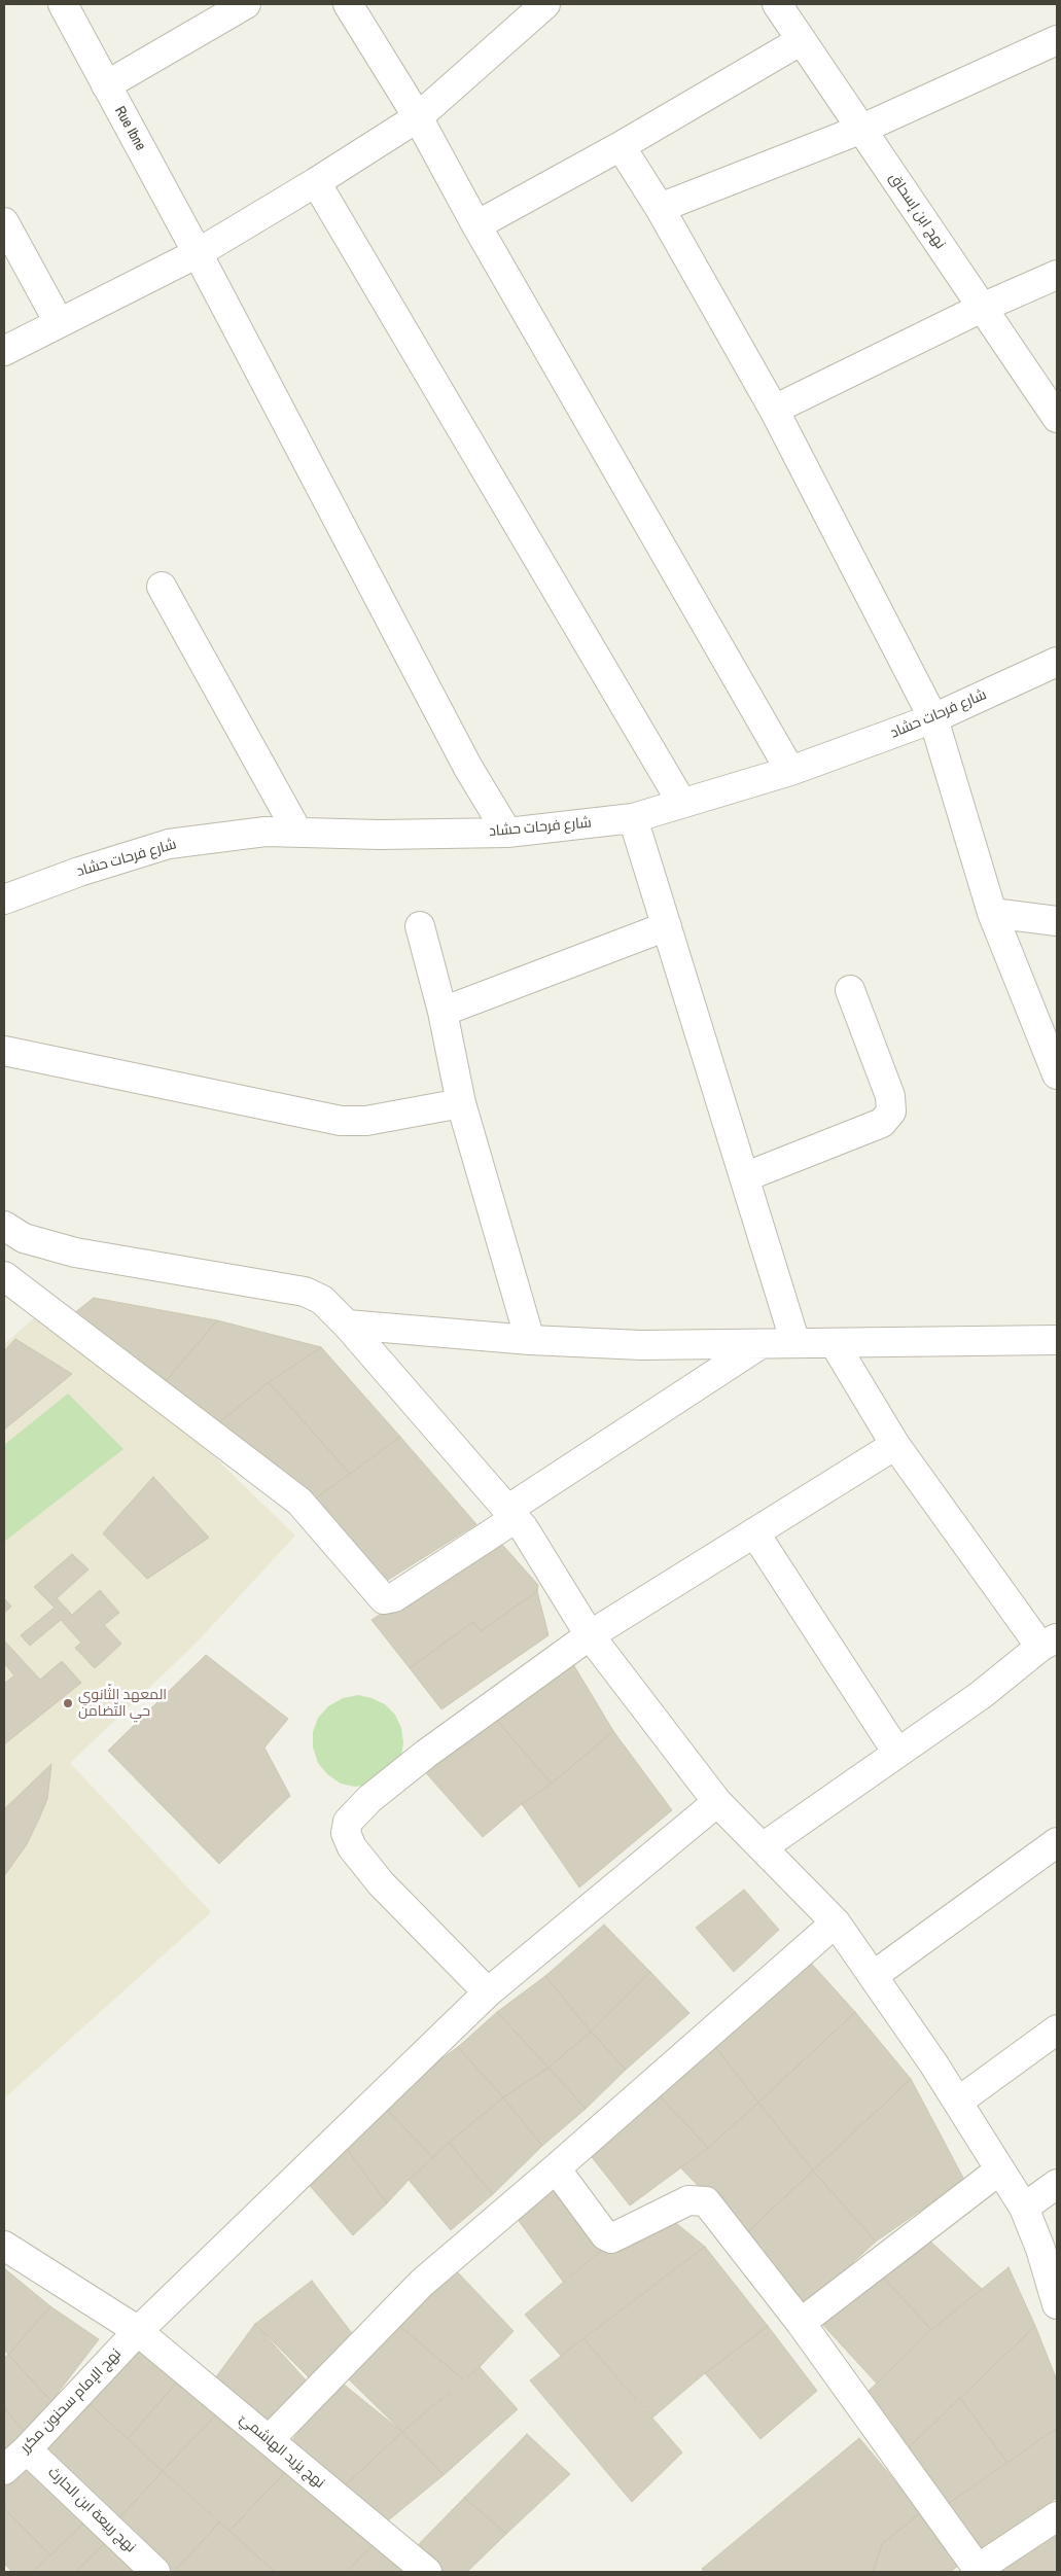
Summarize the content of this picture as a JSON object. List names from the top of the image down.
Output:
{
  "streets": {
    "street": [
      "Rue Ibne",
      "نهج ابن إسحاق",
      "شارع فرحات حشاد",
      "نهج الإمام سحنون مكرر",
      "نهج يزيد الهاشميّ",
      "نهج ربيعة ابن الحارث"
    ]
  },
  "crossings": [
    ["Rue Ibne", "شارع فرحات حشاد"],
    ["نهج الإمام سحنون مكرر", "نهج يزيد الهاشميّ"],
    ["نهج الإمام سحنون مكرر", "نهج ربيعة ابن الحارث"]
  ],
  "places": ["المعهد الثّانوي حي التّضامن"]
}
